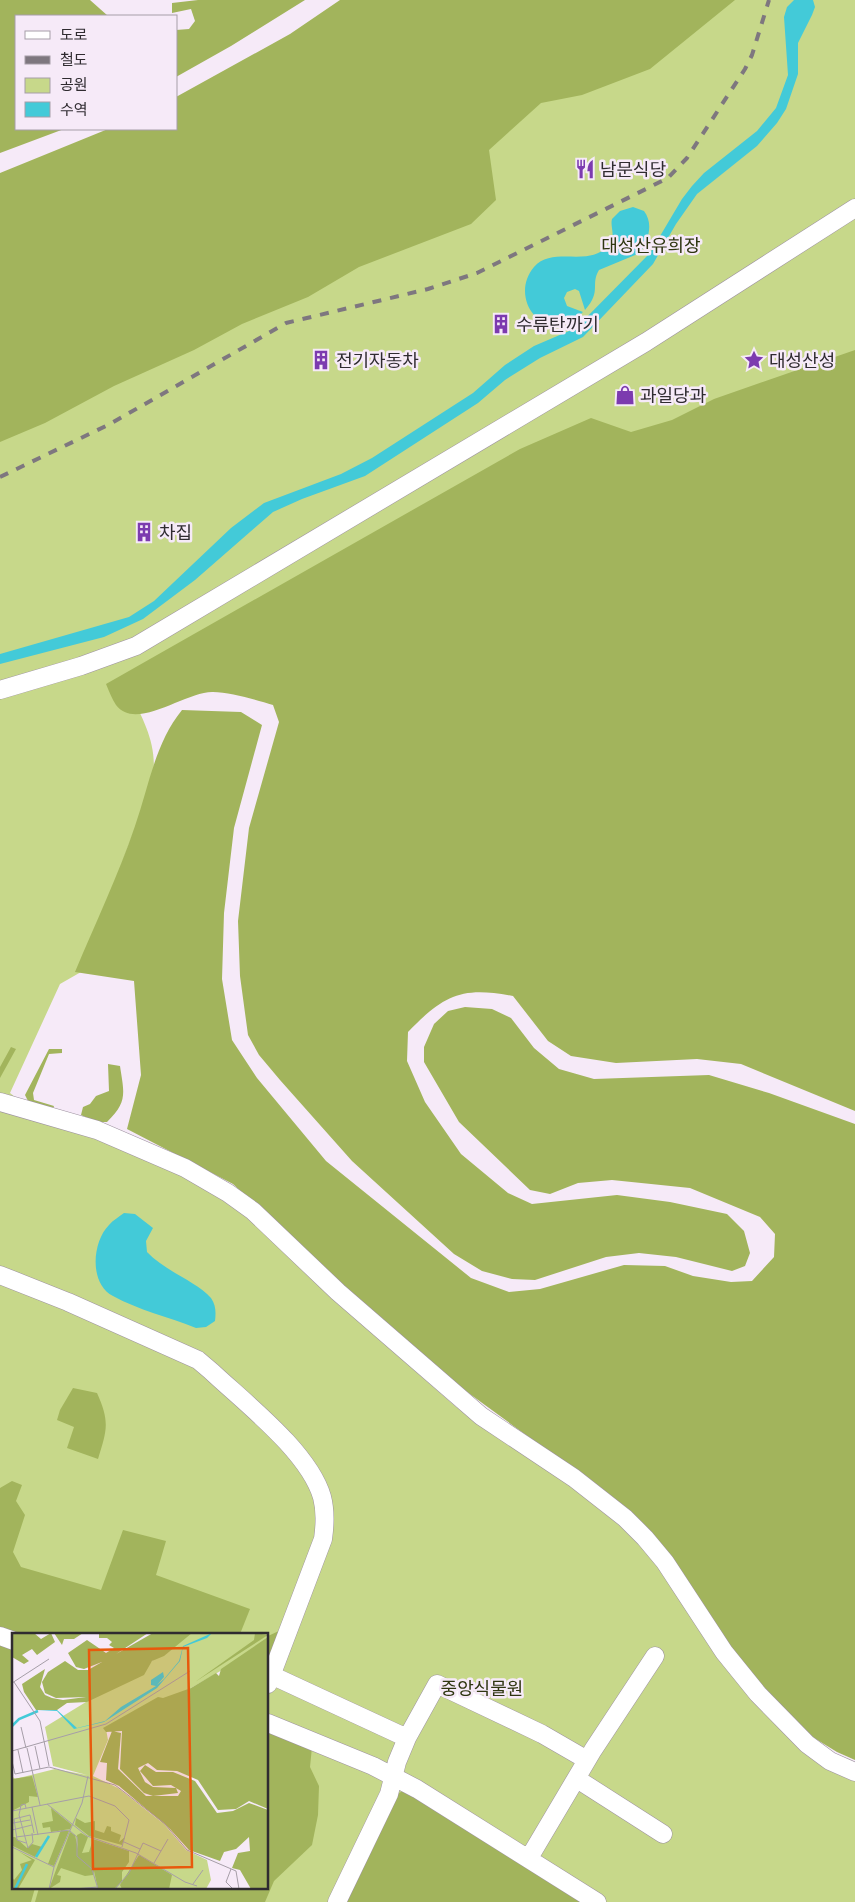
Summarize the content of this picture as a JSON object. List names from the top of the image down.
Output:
{
  "parks": ["대성산유희장", "중앙식물원"],
  "places": {
    "restaurant": ["남문식당"],
    "building": ["수류탄까기", "전기자동차", "차집"],
    "place": ["대성산성"],
    "shop": ["과일당과"]
  },
  "legend": [
    "도로",
    "철도",
    "공원",
    "수역"
  ]
}
